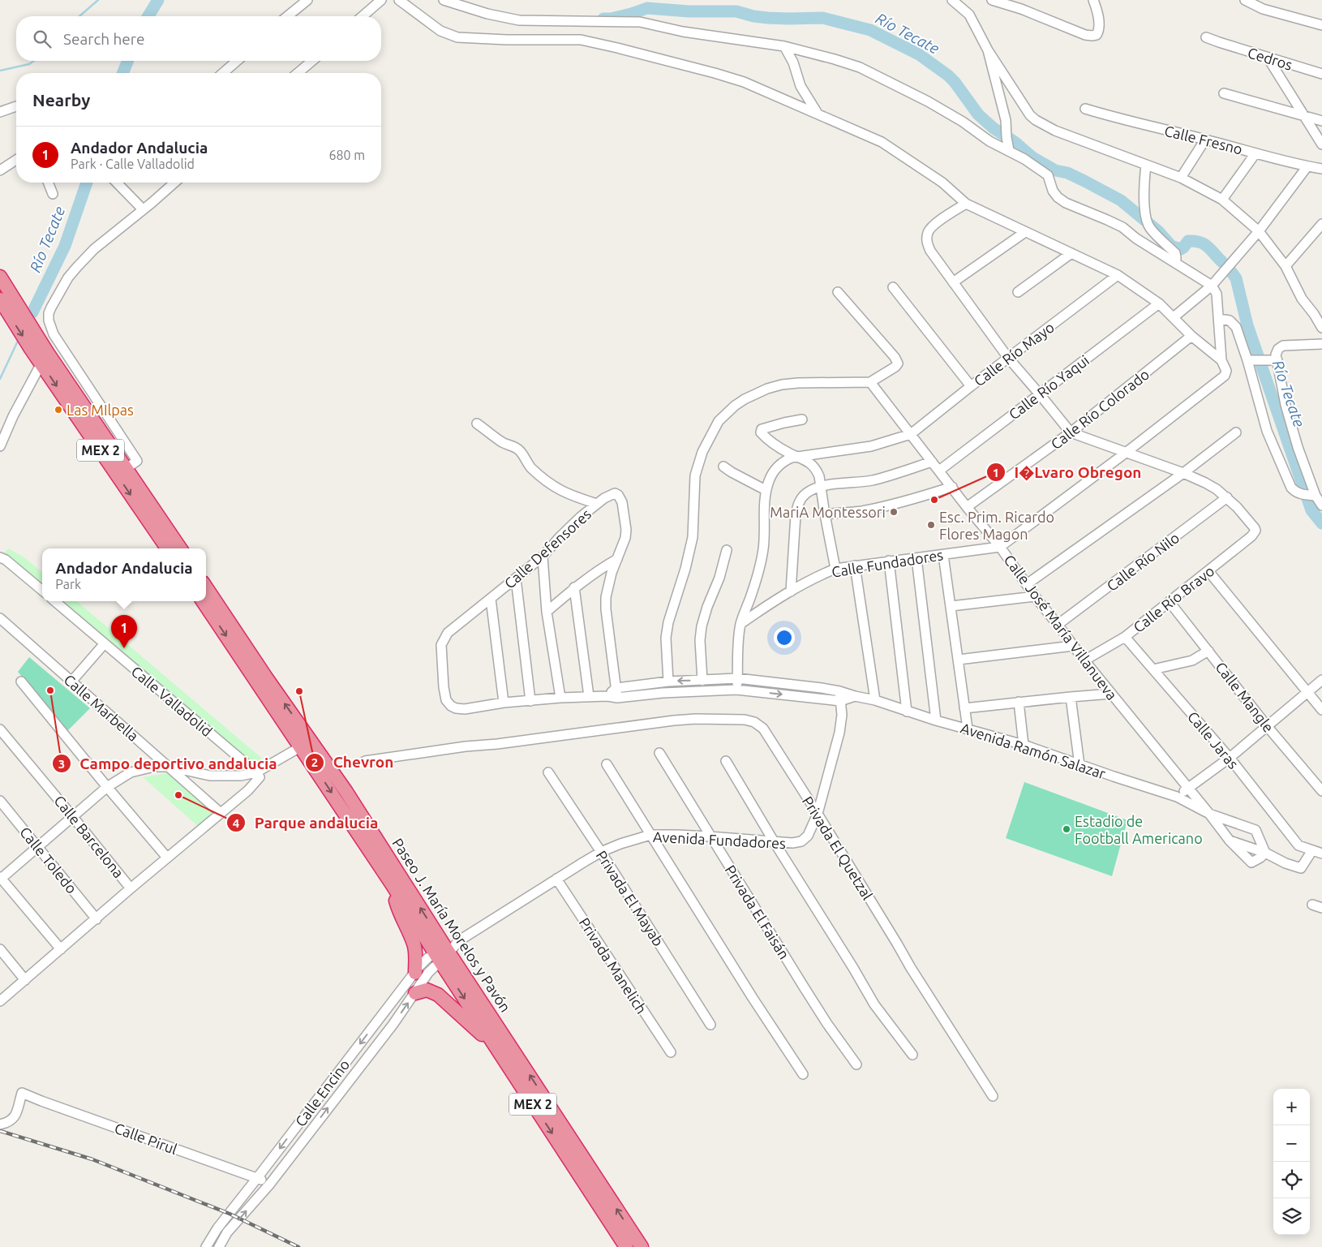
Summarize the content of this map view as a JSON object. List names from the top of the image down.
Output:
{
  "streets": {
    "highway": ["MEX 2", "Paseo J. María Morelos y Pavón"],
    "street": [
      "Cedros",
      "Calle Fresno",
      "Calle Río Mayo",
      "Calle Río Yaqui",
      "Calle Río Colorado",
      "Calle Defensores",
      "Calle Río Nilo",
      "Calle Fundadores",
      "Calle Río Bravo",
      "Calle José María Villanueva",
      "Calle Mangle",
      "Calle Valladolid",
      "Calle Marbella",
      "Calle Jaras",
      "Avenida Ramón Salazar",
      "Calle Barcelona",
      "Avenida Fundadores",
      "Privada El Quetzal",
      "Calle Toledo",
      "Privada El Mayab",
      "Privada El Faisán",
      "Privada Manelich",
      "Calle Encino",
      "Calle Pirul"
    ]
  },
  "crossings": [
    ["Calle Río Mayo", "Calle José María Villanueva"],
    ["Calle Río Yaqui", "Calle José María Villanueva"],
    ["Calle Río Colorado", "Calle José María Villanueva"],
    ["Calle Defensores", "Avenida Ramón Salazar"],
    ["Calle Río Nilo", "Calle Río Bravo"],
    ["Calle Río Nilo", "Calle José María Villanueva"],
    ["Calle Fundadores", "Calle José María Villanueva"],
    ["Calle Río Bravo", "Calle José María Villanueva"],
    ["Calle Río Bravo", "Calle Mangle"],
    ["Calle Río Bravo", "Calle Jaras"],
    ["Calle José María Villanueva", "Avenida Ramón Salazar"],
    ["Avenida Ramón Salazar", "Avenida Fundadores"],
    ["Avenida Fundadores", "Privada El Quetzal"],
    ["Avenida Fundadores", "Privada El Mayab"],
    ["Avenida Fundadores", "Privada El Faisán"],
    ["Avenida Fundadores", "Paseo J. María Morelos y Pavón"],
    ["Avenida Fundadores", "Privada Manelich"],
    ["Avenida Fundadores", "Calle Encino"],
    ["Paseo J. María Morelos y Pavón", "Calle Encino"],
    ["Calle Encino", "Calle Pirul"]
  ],
  "water": ["Río Tecate"],
  "places": [
    "Las MIlpas",
    "I�Lvaro Obregon",
    "MariA Montessori",
    "Esc. Prim. Ricardo Flores Magon",
    "Campo deportivo andalucia",
    "Chevron",
    "Parque andalucia",
    "Estadio de Football Americano"
  ],
  "page": {
    "search": "Search here",
    "heading": "Nearby",
    "list": [
      {
        "mark": "1",
        "name": "Andador Andalucia",
        "note": "Park · Calle Valladolid",
        "value": "680 m"
      }
    ],
    "popup": ["Andador Andalucia", "Park"],
    "pins": "1",
    "map_buttons": ["+", "−"]
  }
}
